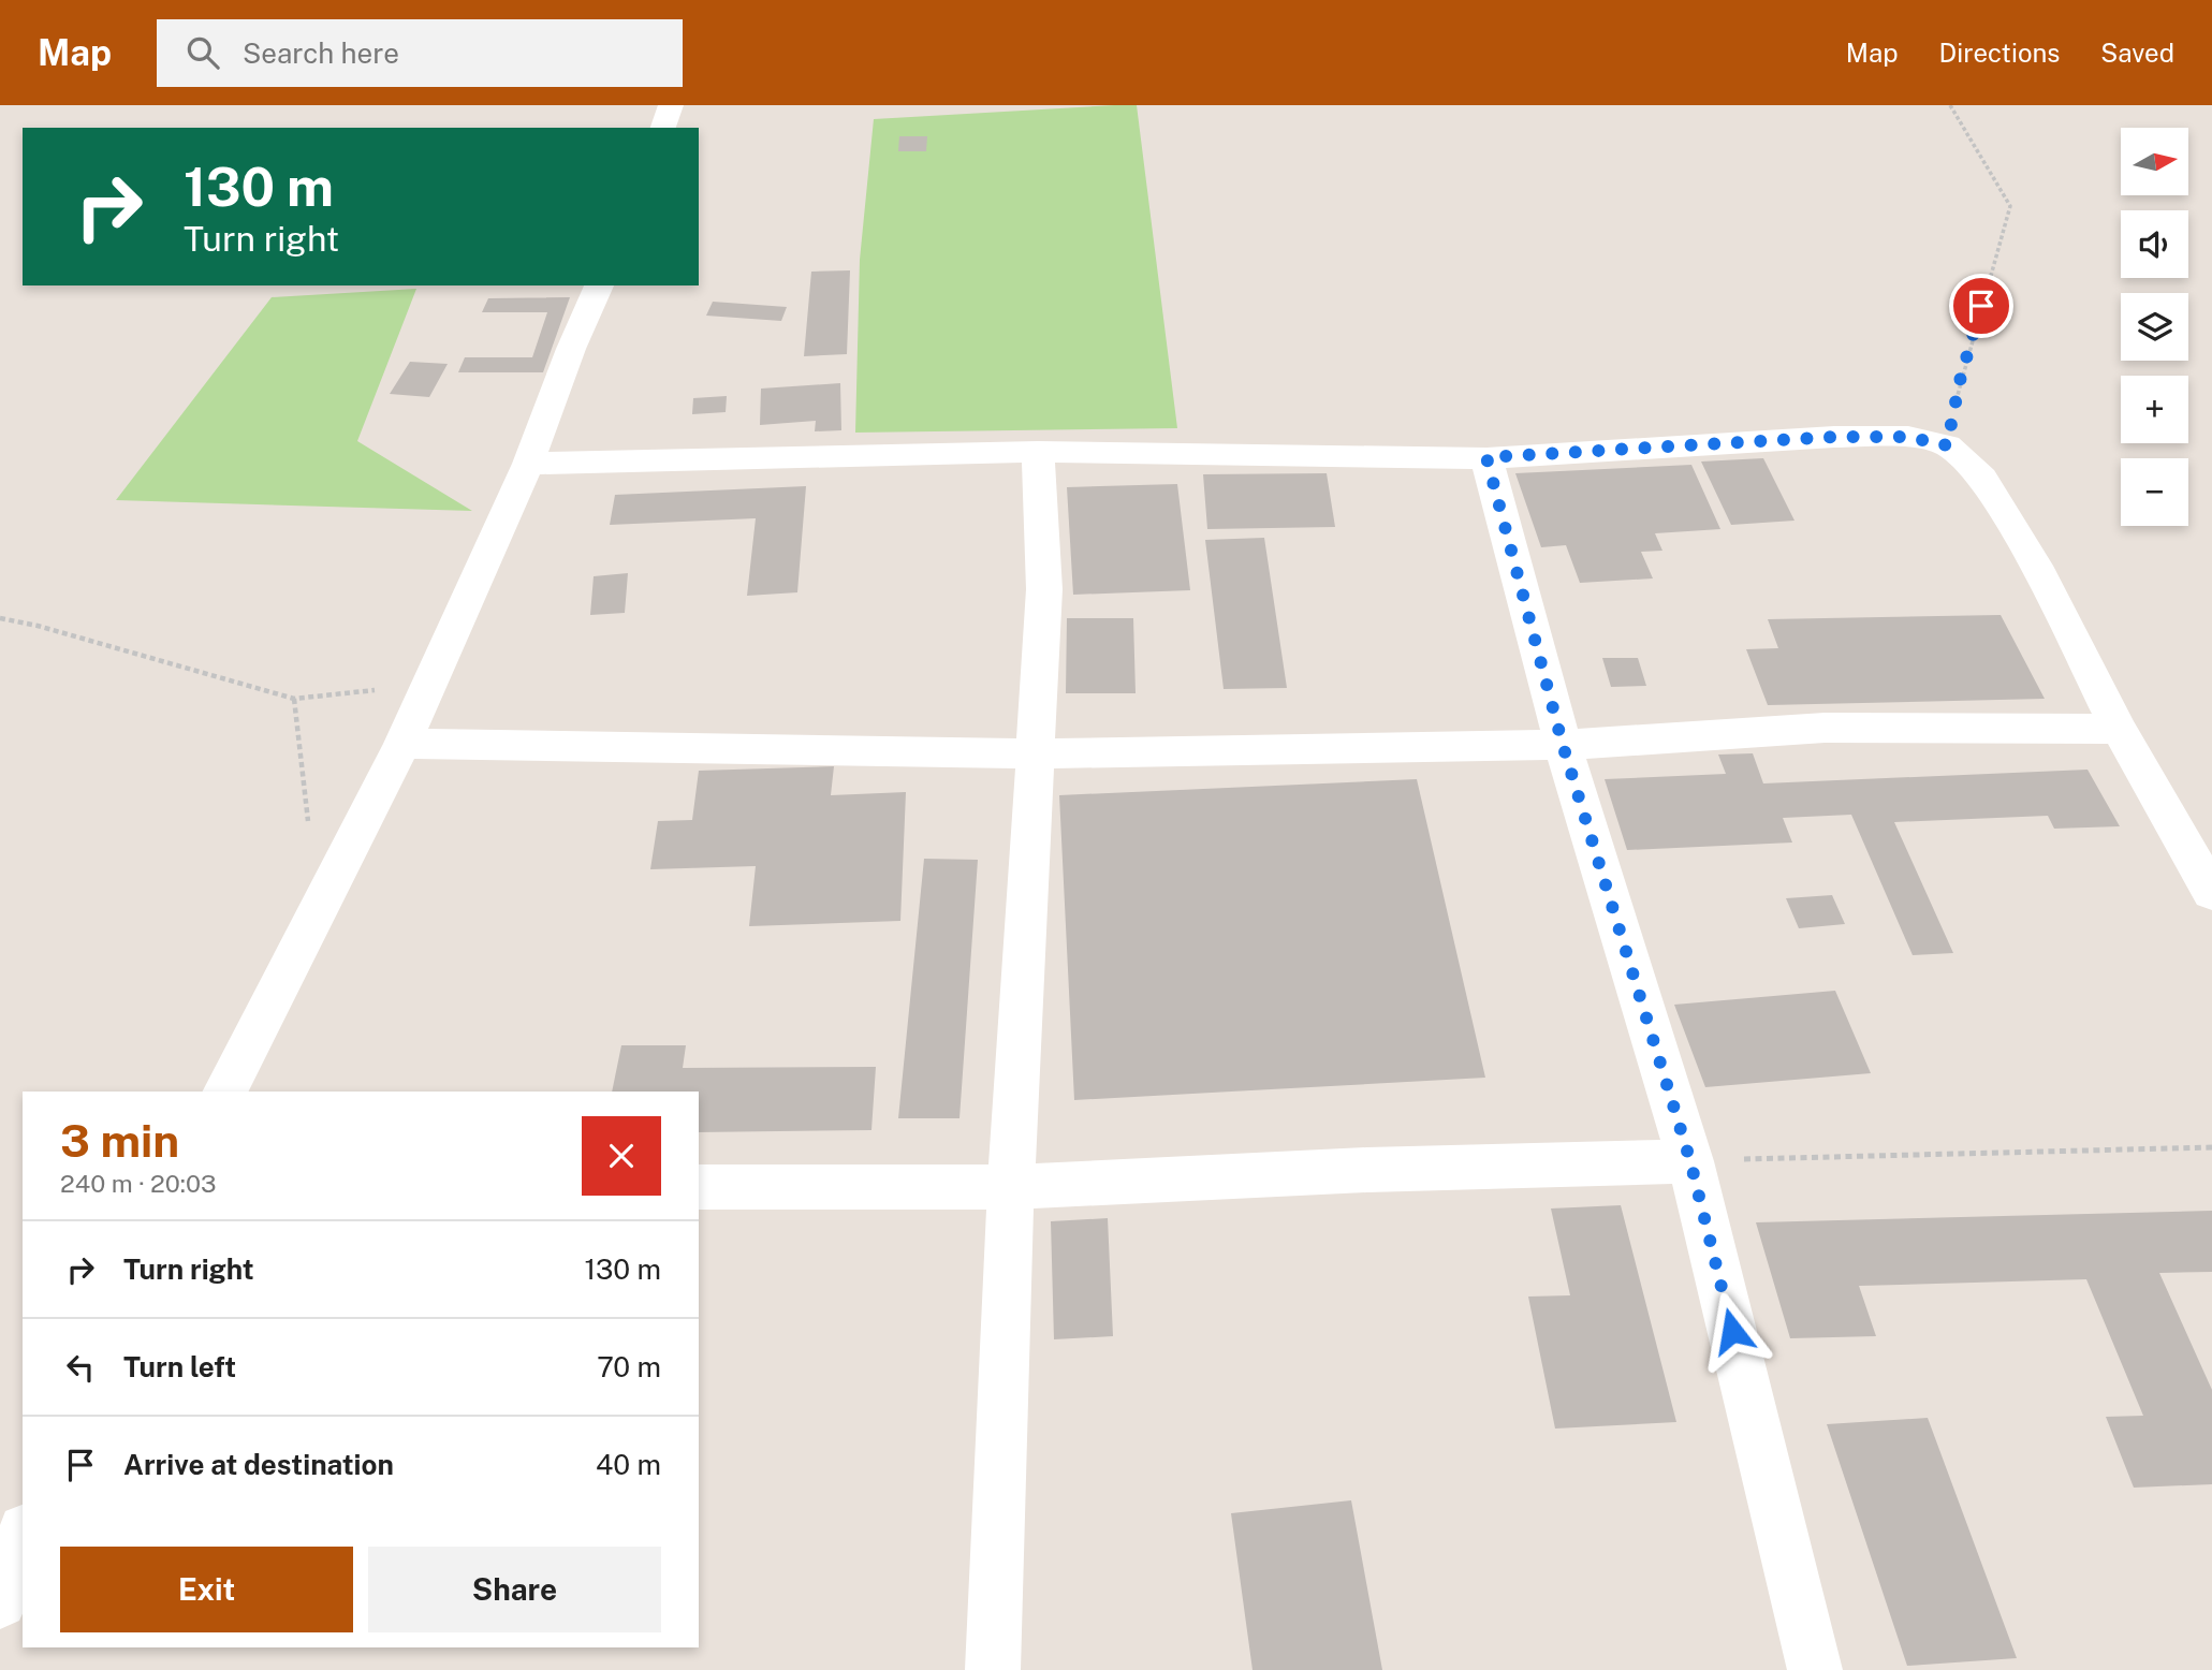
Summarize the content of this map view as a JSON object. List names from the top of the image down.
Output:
{
  "north": "right",
  "page": {
    "header": "Map",
    "search": "Search here",
    "nav": ["Map", "Directions", "Saved"],
    "map_buttons": ["+", "−"],
    "turn": ["130 m", "Turn right"],
    "heading": ["3 min", "240 m · 20:03"],
    "list": [
      {
        "name": "Turn right",
        "value": "130 m"
      },
      {
        "name": "Turn left",
        "value": "70 m"
      },
      {
        "name": "Arrive at destination",
        "value": "40 m"
      }
    ],
    "buttons": ["Exit", "Share"]
  }
}
